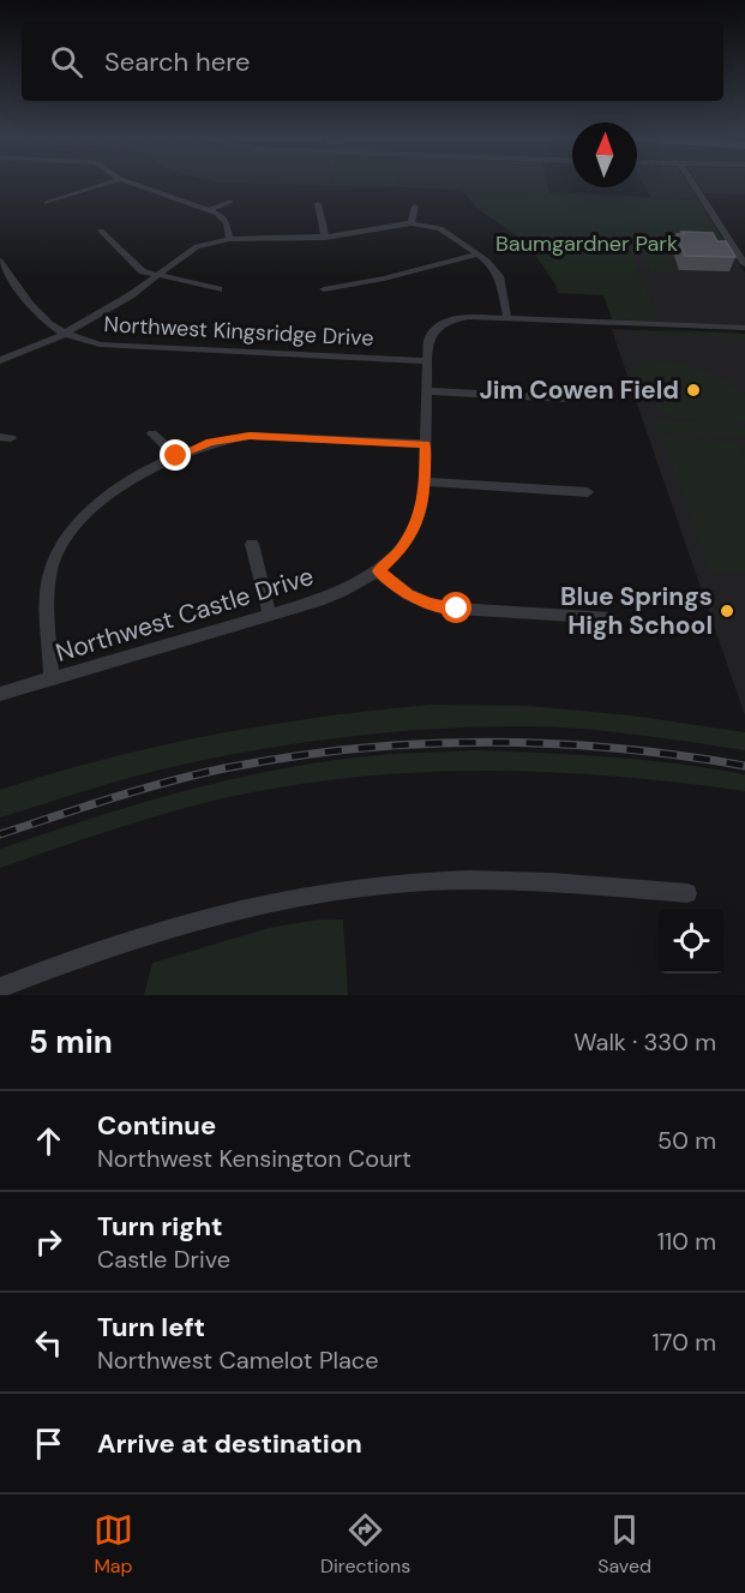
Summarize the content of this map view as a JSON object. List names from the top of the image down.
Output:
{
  "streets": {
    "street": ["Northwest Kingsridge Drive", "Northwest Castle Drive"]
  },
  "parks": ["Baumgardner Park"],
  "places": ["Jim Cowen Field", "Blue Springs High School"],
  "north": "top",
  "page": {
    "search": "Search here",
    "heading": ["5 min", "Walk · 330 m"],
    "list": [
      ["Continue", "Northwest Kensington Court", "50 m"],
      ["Turn right", "Castle Drive", "110 m"],
      ["Turn left", "Northwest Camelot Place", "170 m"],
      "Arrive at destination"
    ],
    "nav": ["Map", "Directions", "Saved"]
  }
}
